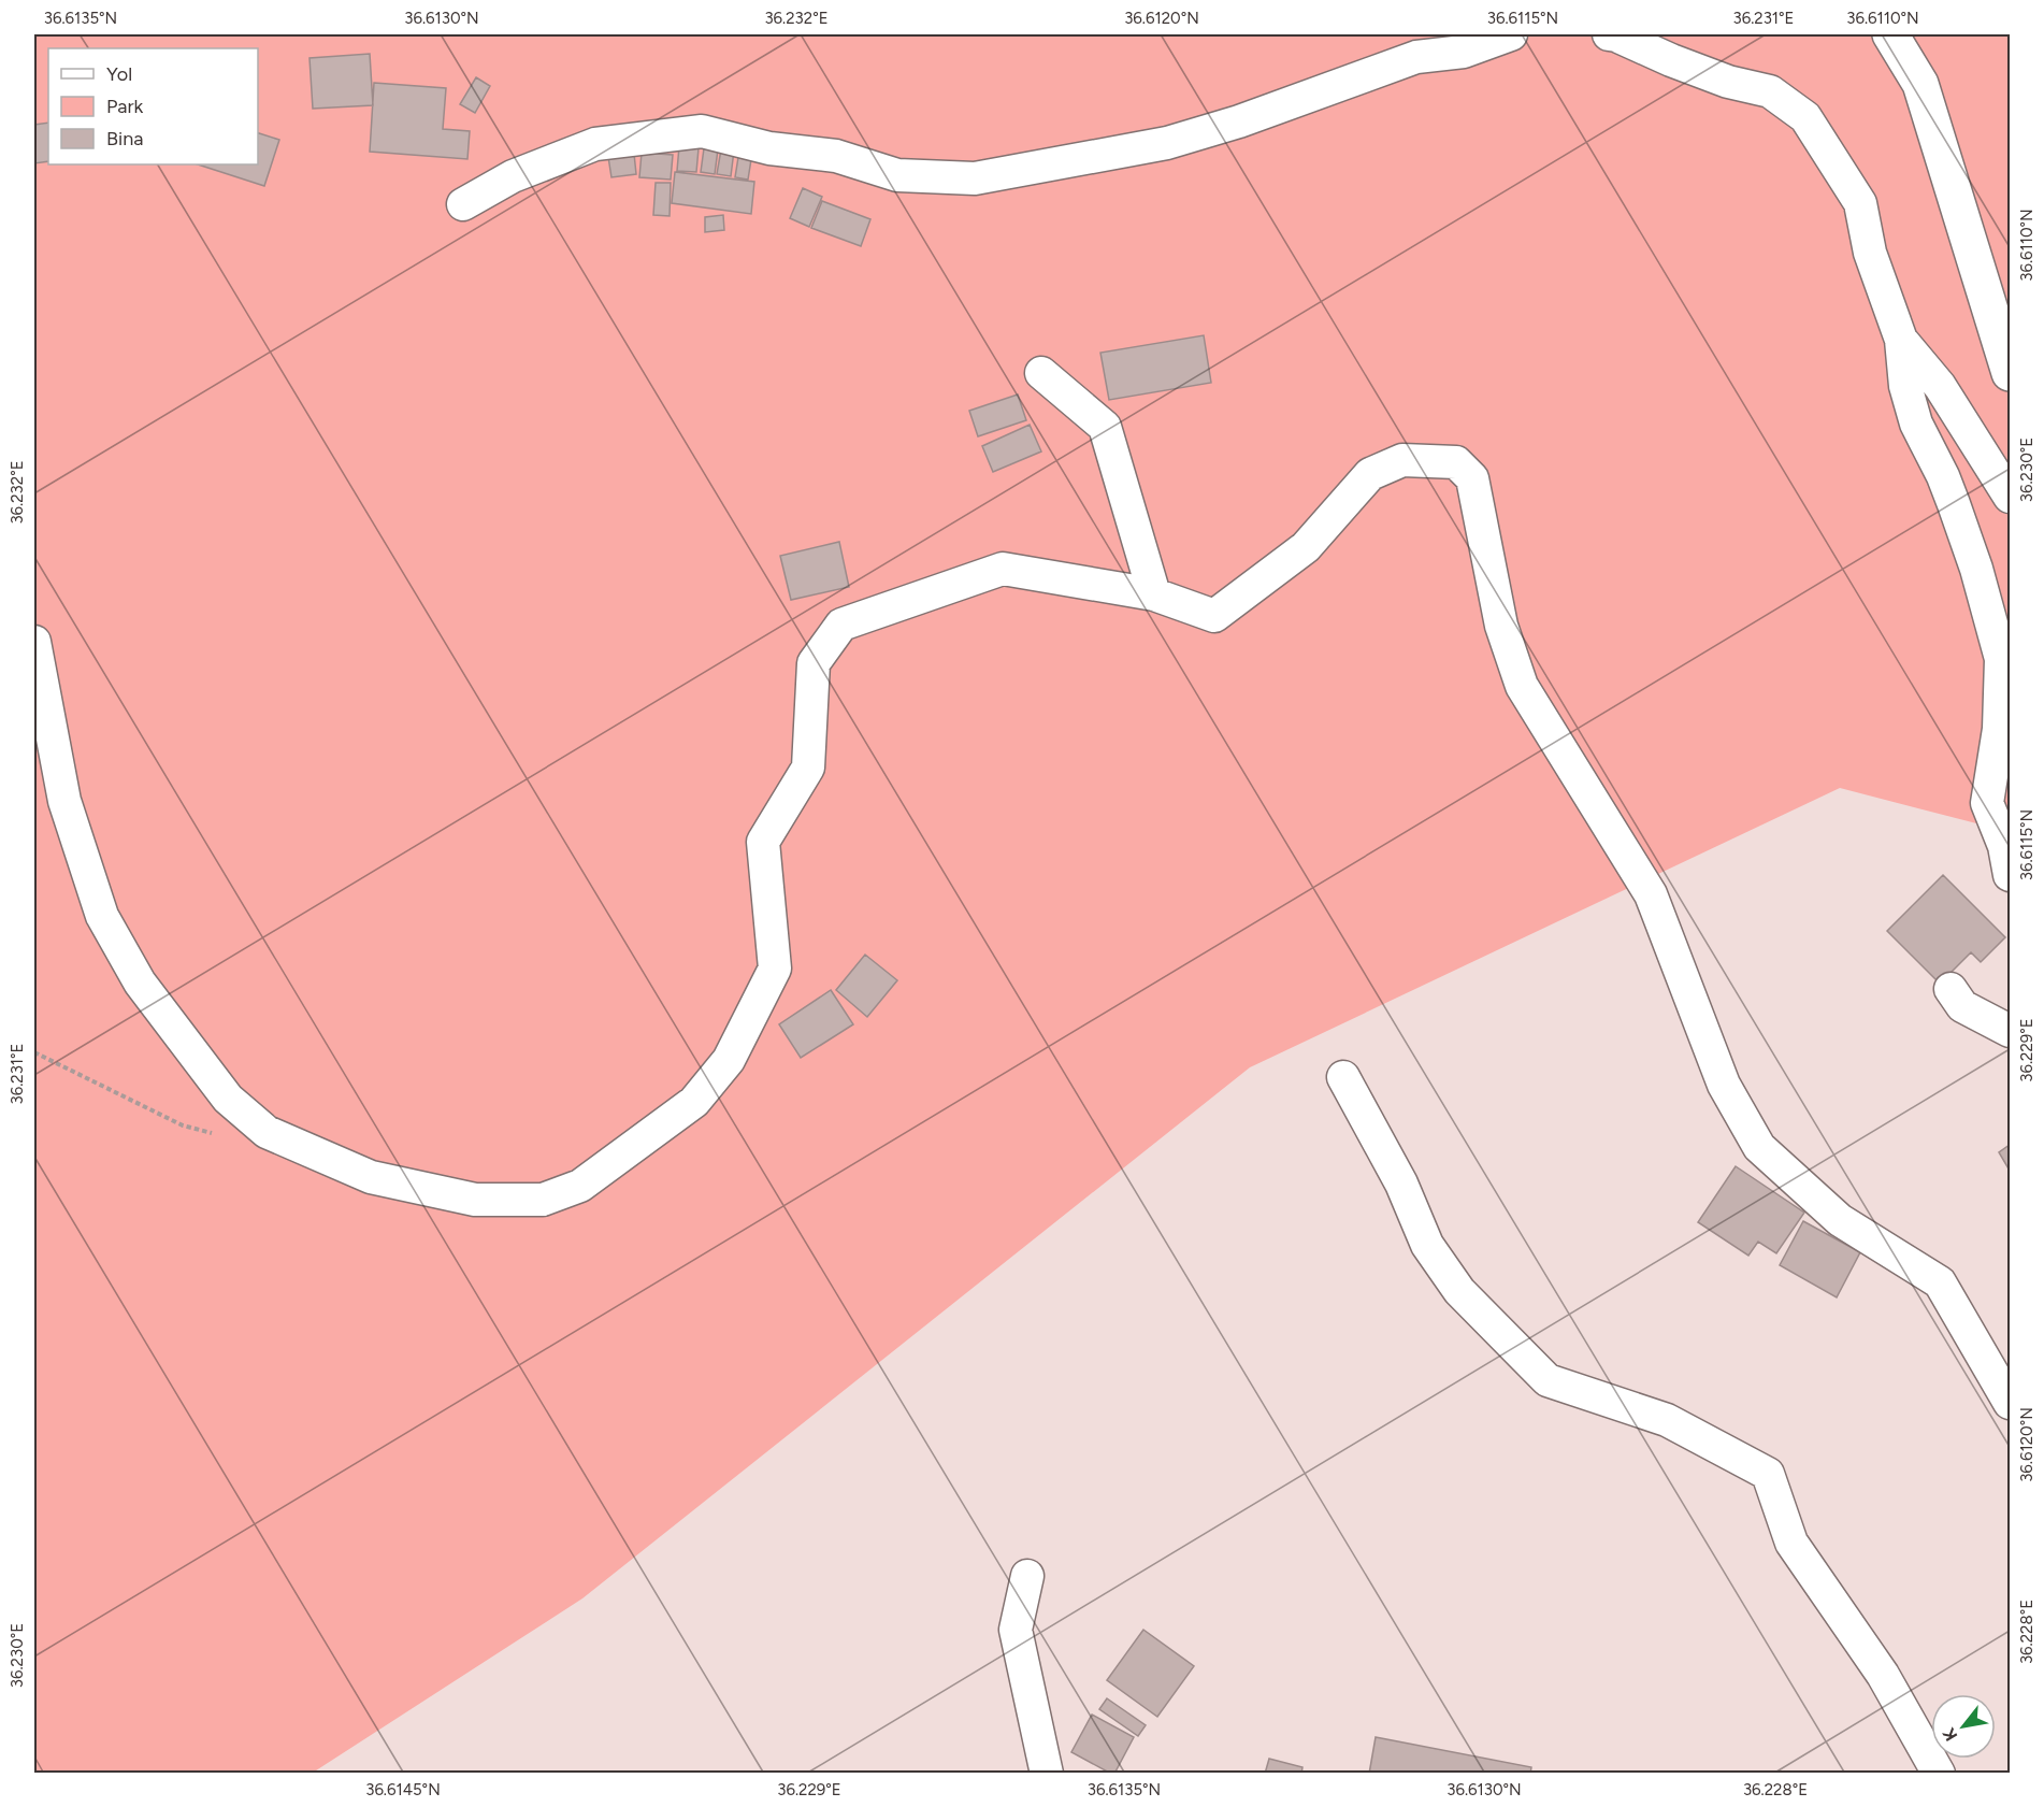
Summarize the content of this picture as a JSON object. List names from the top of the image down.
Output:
{
  "legend": ["Yol", "Park", "Bina"],
  "north": "bottom left",
  "coordinates": [
    "36.6135°N",
    "36.6130°N",
    "36.232°E",
    "36.6120°N",
    "36.6115°N",
    "36.231°E",
    "36.6110°N",
    "36.230°E",
    "36.229°E",
    "36.228°E",
    "36.6145°N"
  ]
}
